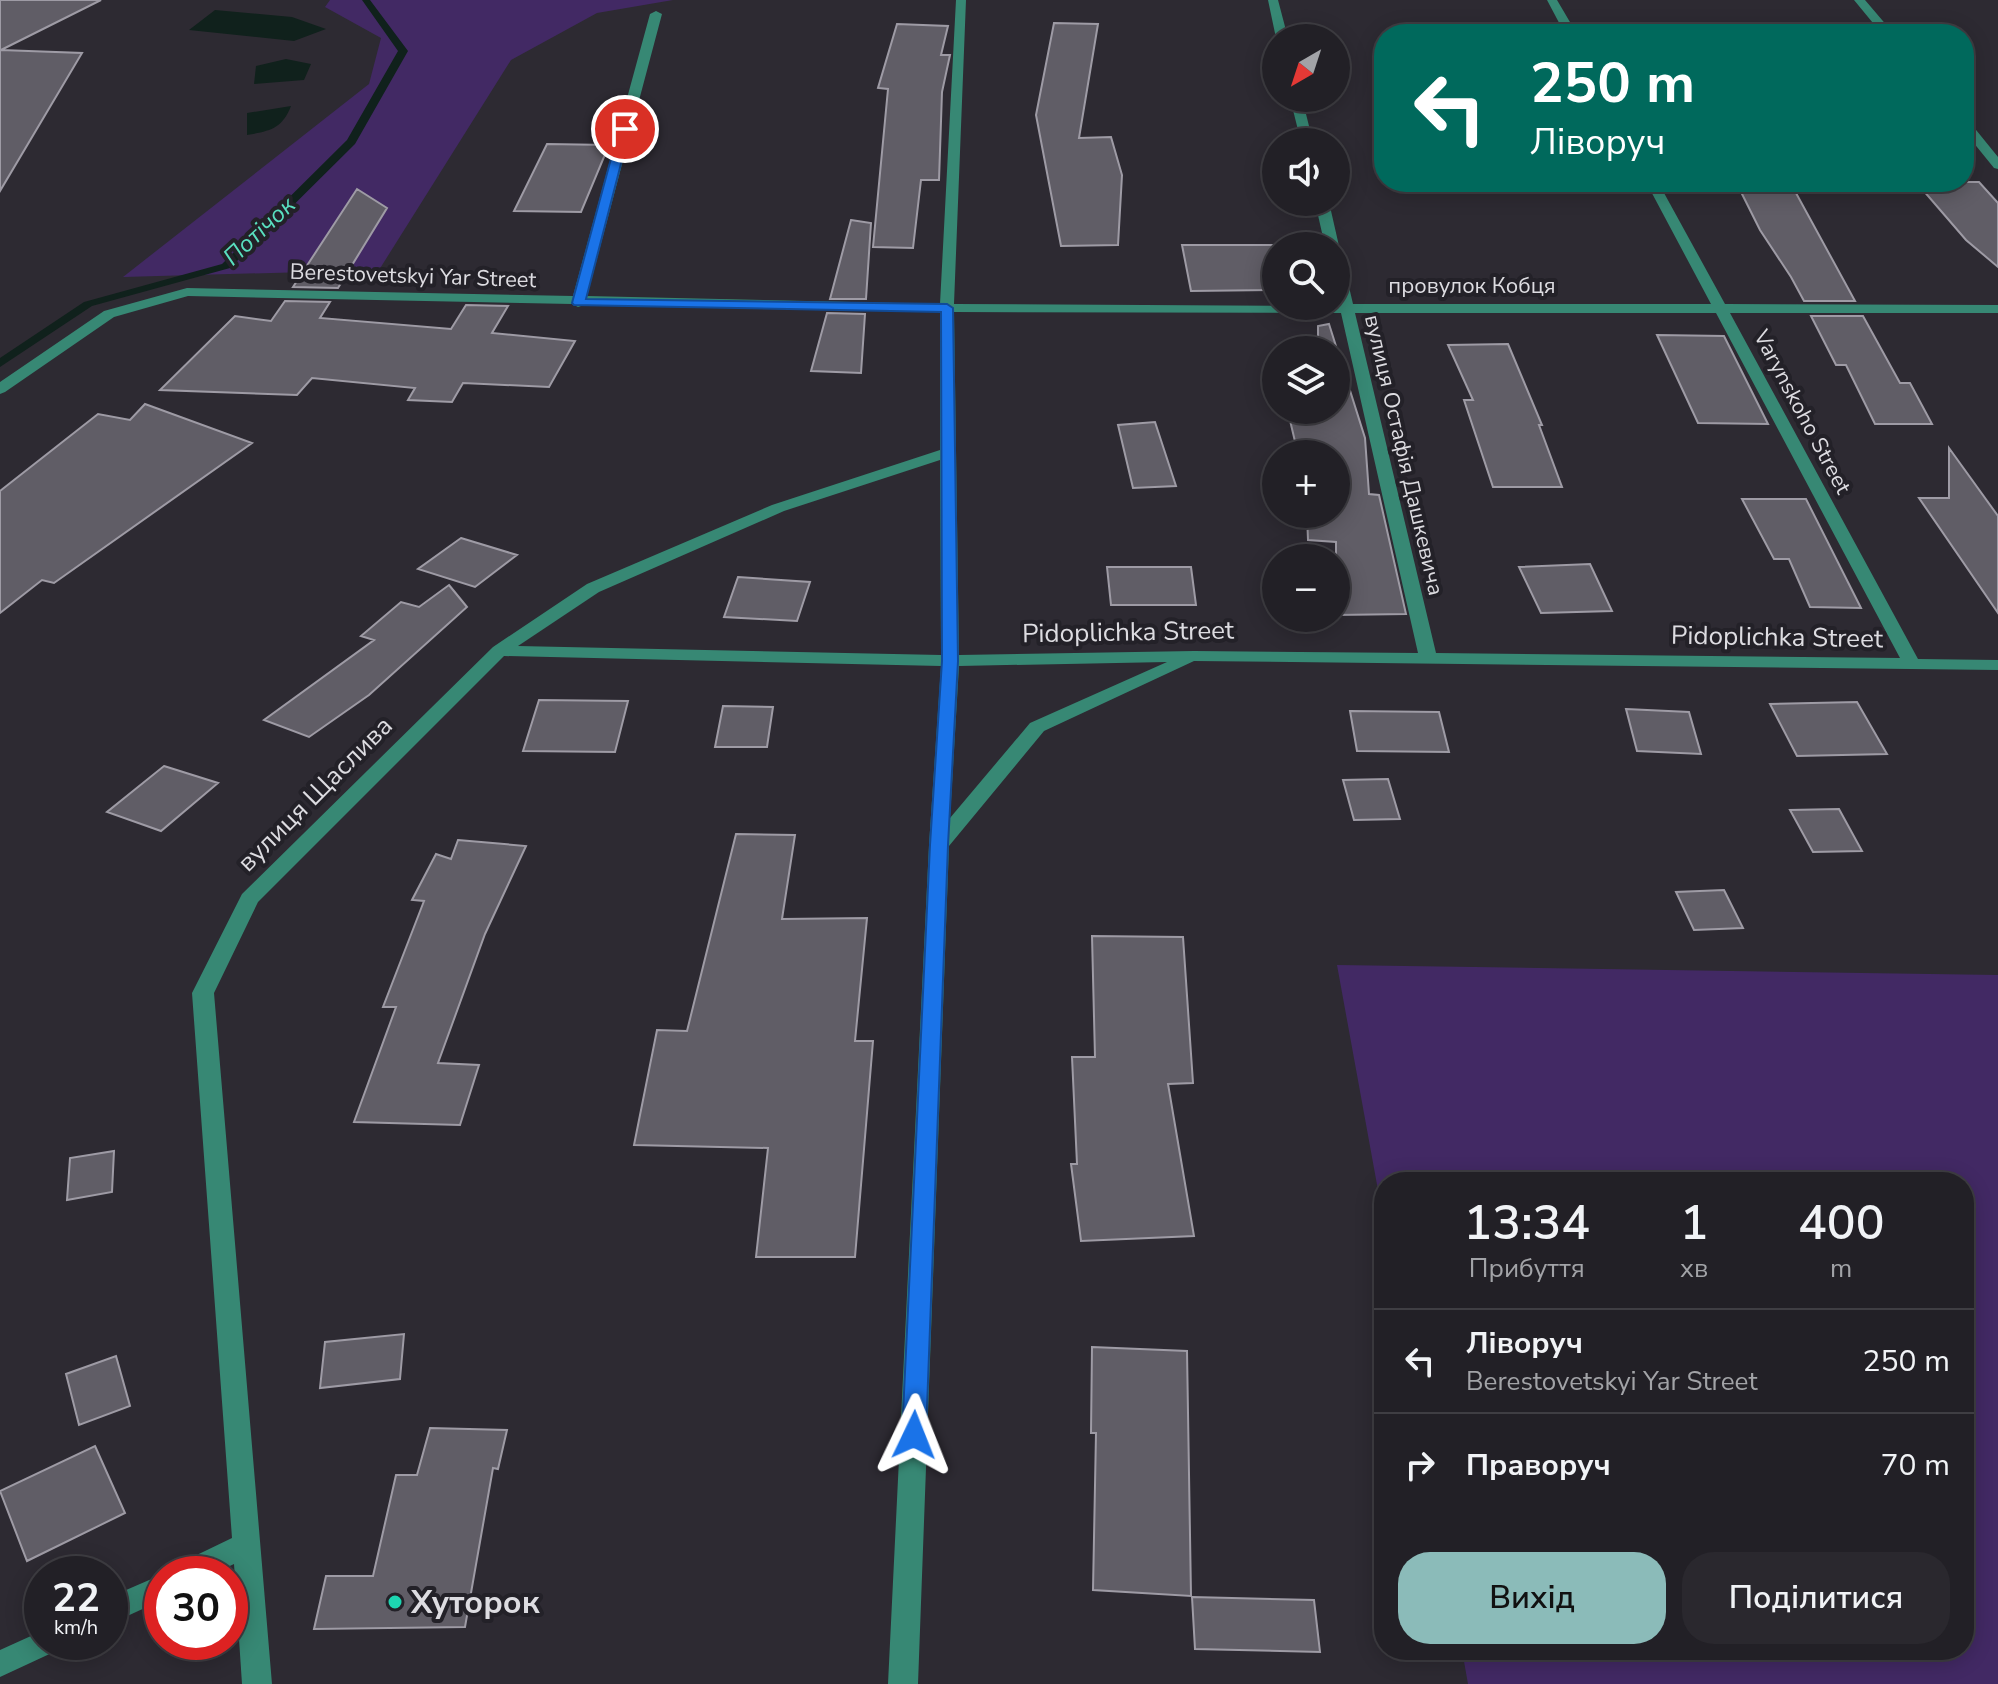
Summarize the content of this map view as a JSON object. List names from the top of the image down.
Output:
{
  "streets": {
    "street": [
      "Berestovetskyi Yar Street",
      "провулок Кобця",
      "Varynskoho Street",
      "вулиця Остафія Дашкевича",
      "Pidoplichka Street",
      "вулиця Щаслива"
    ]
  },
  "crossings": [
    ["Berestovetskyi Yar Street", "провулок Кобця"],
    ["провулок Кобця", "Varynskoho Street"],
    ["Varynskoho Street", "Pidoplichka Street"],
    ["вулиця Остафія Дашкевича", "Pidoplichka Street"],
    ["Pidoplichka Street", "вулиця Щаслива"]
  ],
  "water": ["Потічок"],
  "places": ["Хуторок"],
  "north": "bottom left",
  "page": {
    "map_buttons": ["+", "−"],
    "turn": ["250 m", "Ліворуч"],
    "eta": [
      "13:34",
      "Прибуття",
      "1",
      "хв",
      "400",
      "m"
    ],
    "list": [
      {
        "name": "Ліворуч",
        "note": "Berestovetskyi Yar Street",
        "value": "250 m"
      },
      {
        "name": "Праворуч",
        "value": "70 m"
      }
    ],
    "buttons": ["Вихід", "Поділитися"],
    "speed": "22 km/h",
    "limit": "30"
  }
}
